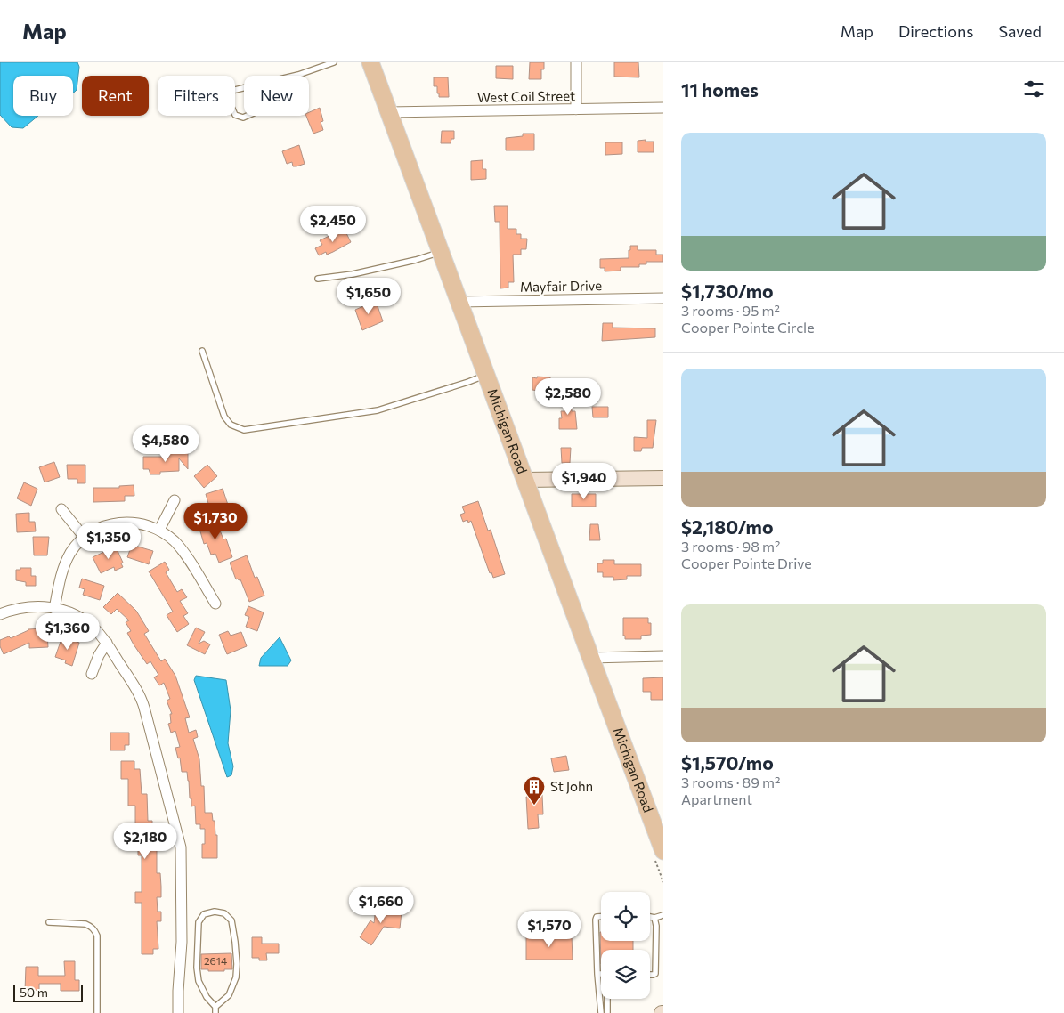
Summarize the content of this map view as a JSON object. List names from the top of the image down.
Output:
{
  "streets": {
    "main road": ["Michigan Road"],
    "street": ["West Coil Street", "Mayfair Drive"]
  },
  "crossings": [
    ["West Coil Street", "Michigan Road"],
    ["Mayfair Drive", "Michigan Road"]
  ],
  "places": {
    "building": ["St John"]
  },
  "house_numbers": ["2614"],
  "scale_bar": "50 m",
  "page": {
    "header": "Map",
    "nav": ["Map", "Directions", "Saved"],
    "heading": "11 homes",
    "chip": [
      "Buy",
      "Rent",
      "Filters",
      "New"
    ],
    "list": [
      {
        "name": "$1,730/mo",
        "note": "3 rooms · 95 m² · Cooper Pointe Circle"
      },
      {
        "name": "$2,180/mo",
        "note": "3 rooms · 98 m² · Cooper Pointe Drive"
      },
      {
        "name": "$1,570/mo",
        "note": "3 rooms · 89 m² · Apartment"
      }
    ],
    "price": [
      "$2,450",
      "$1,650",
      "$2,580",
      "$4,580",
      "$1,940",
      "$1,730",
      "$1,350",
      "$1,360",
      "$2,180",
      "$1,660",
      "$1,570"
    ],
    "scale": "50 m"
  }
}
